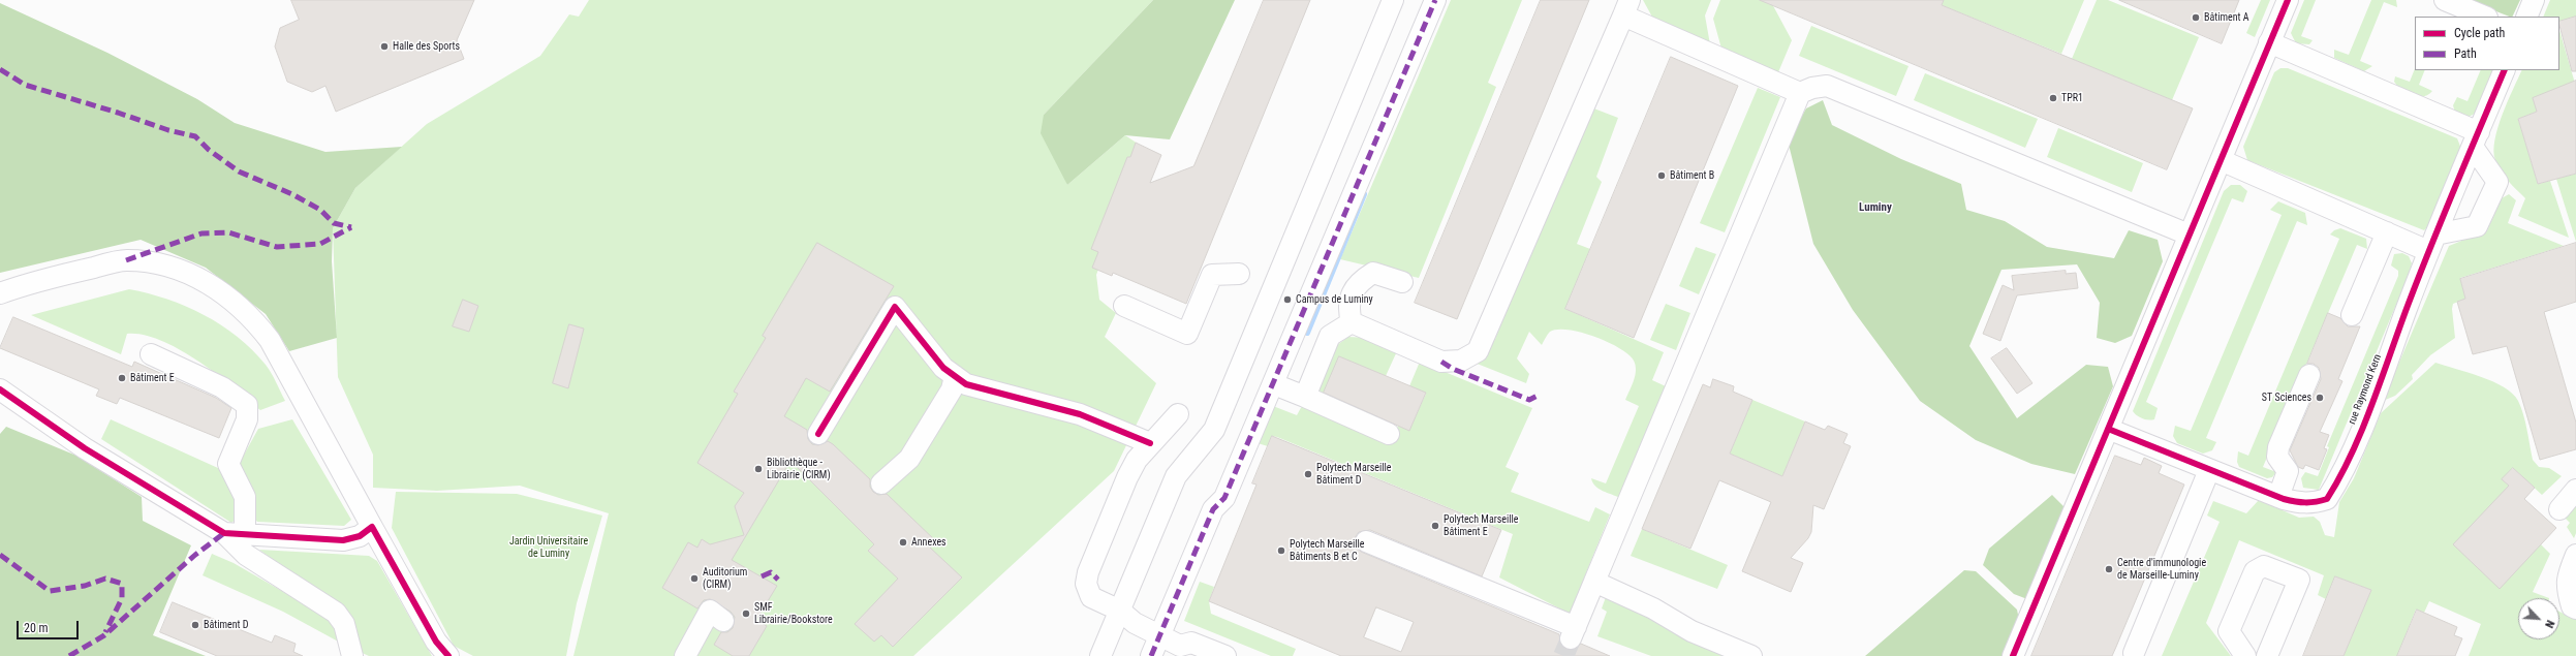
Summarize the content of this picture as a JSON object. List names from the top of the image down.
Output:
{
  "streets": {
    "street": ["rue Raymond Kern"]
  },
  "districts": ["Luminy"],
  "parks": ["Jardin Universitaire de Luminy"],
  "places": [
    "Bâtiment A",
    "Halle des Sports",
    "TPR1",
    "Bâtiment B",
    "Campus de Luminy",
    "Bâtiment E",
    "ST Sciences",
    "Bibliothèque - Librairie (CIRM)",
    "Polytech Marseille Bâtiment D",
    "Polytech Marseille Bâtiment E",
    "Annexes",
    "Polytech Marseille Bâtiments B et C",
    "Centre d'immunologie de Marseille-Luminy",
    "Auditorium (CIRM)",
    "SMF Librairie/Bookstore",
    "Bâtiment D"
  ],
  "legend": ["Cycle path", "Path"],
  "scale_bar": "20 m",
  "north": "bottom right"
}
